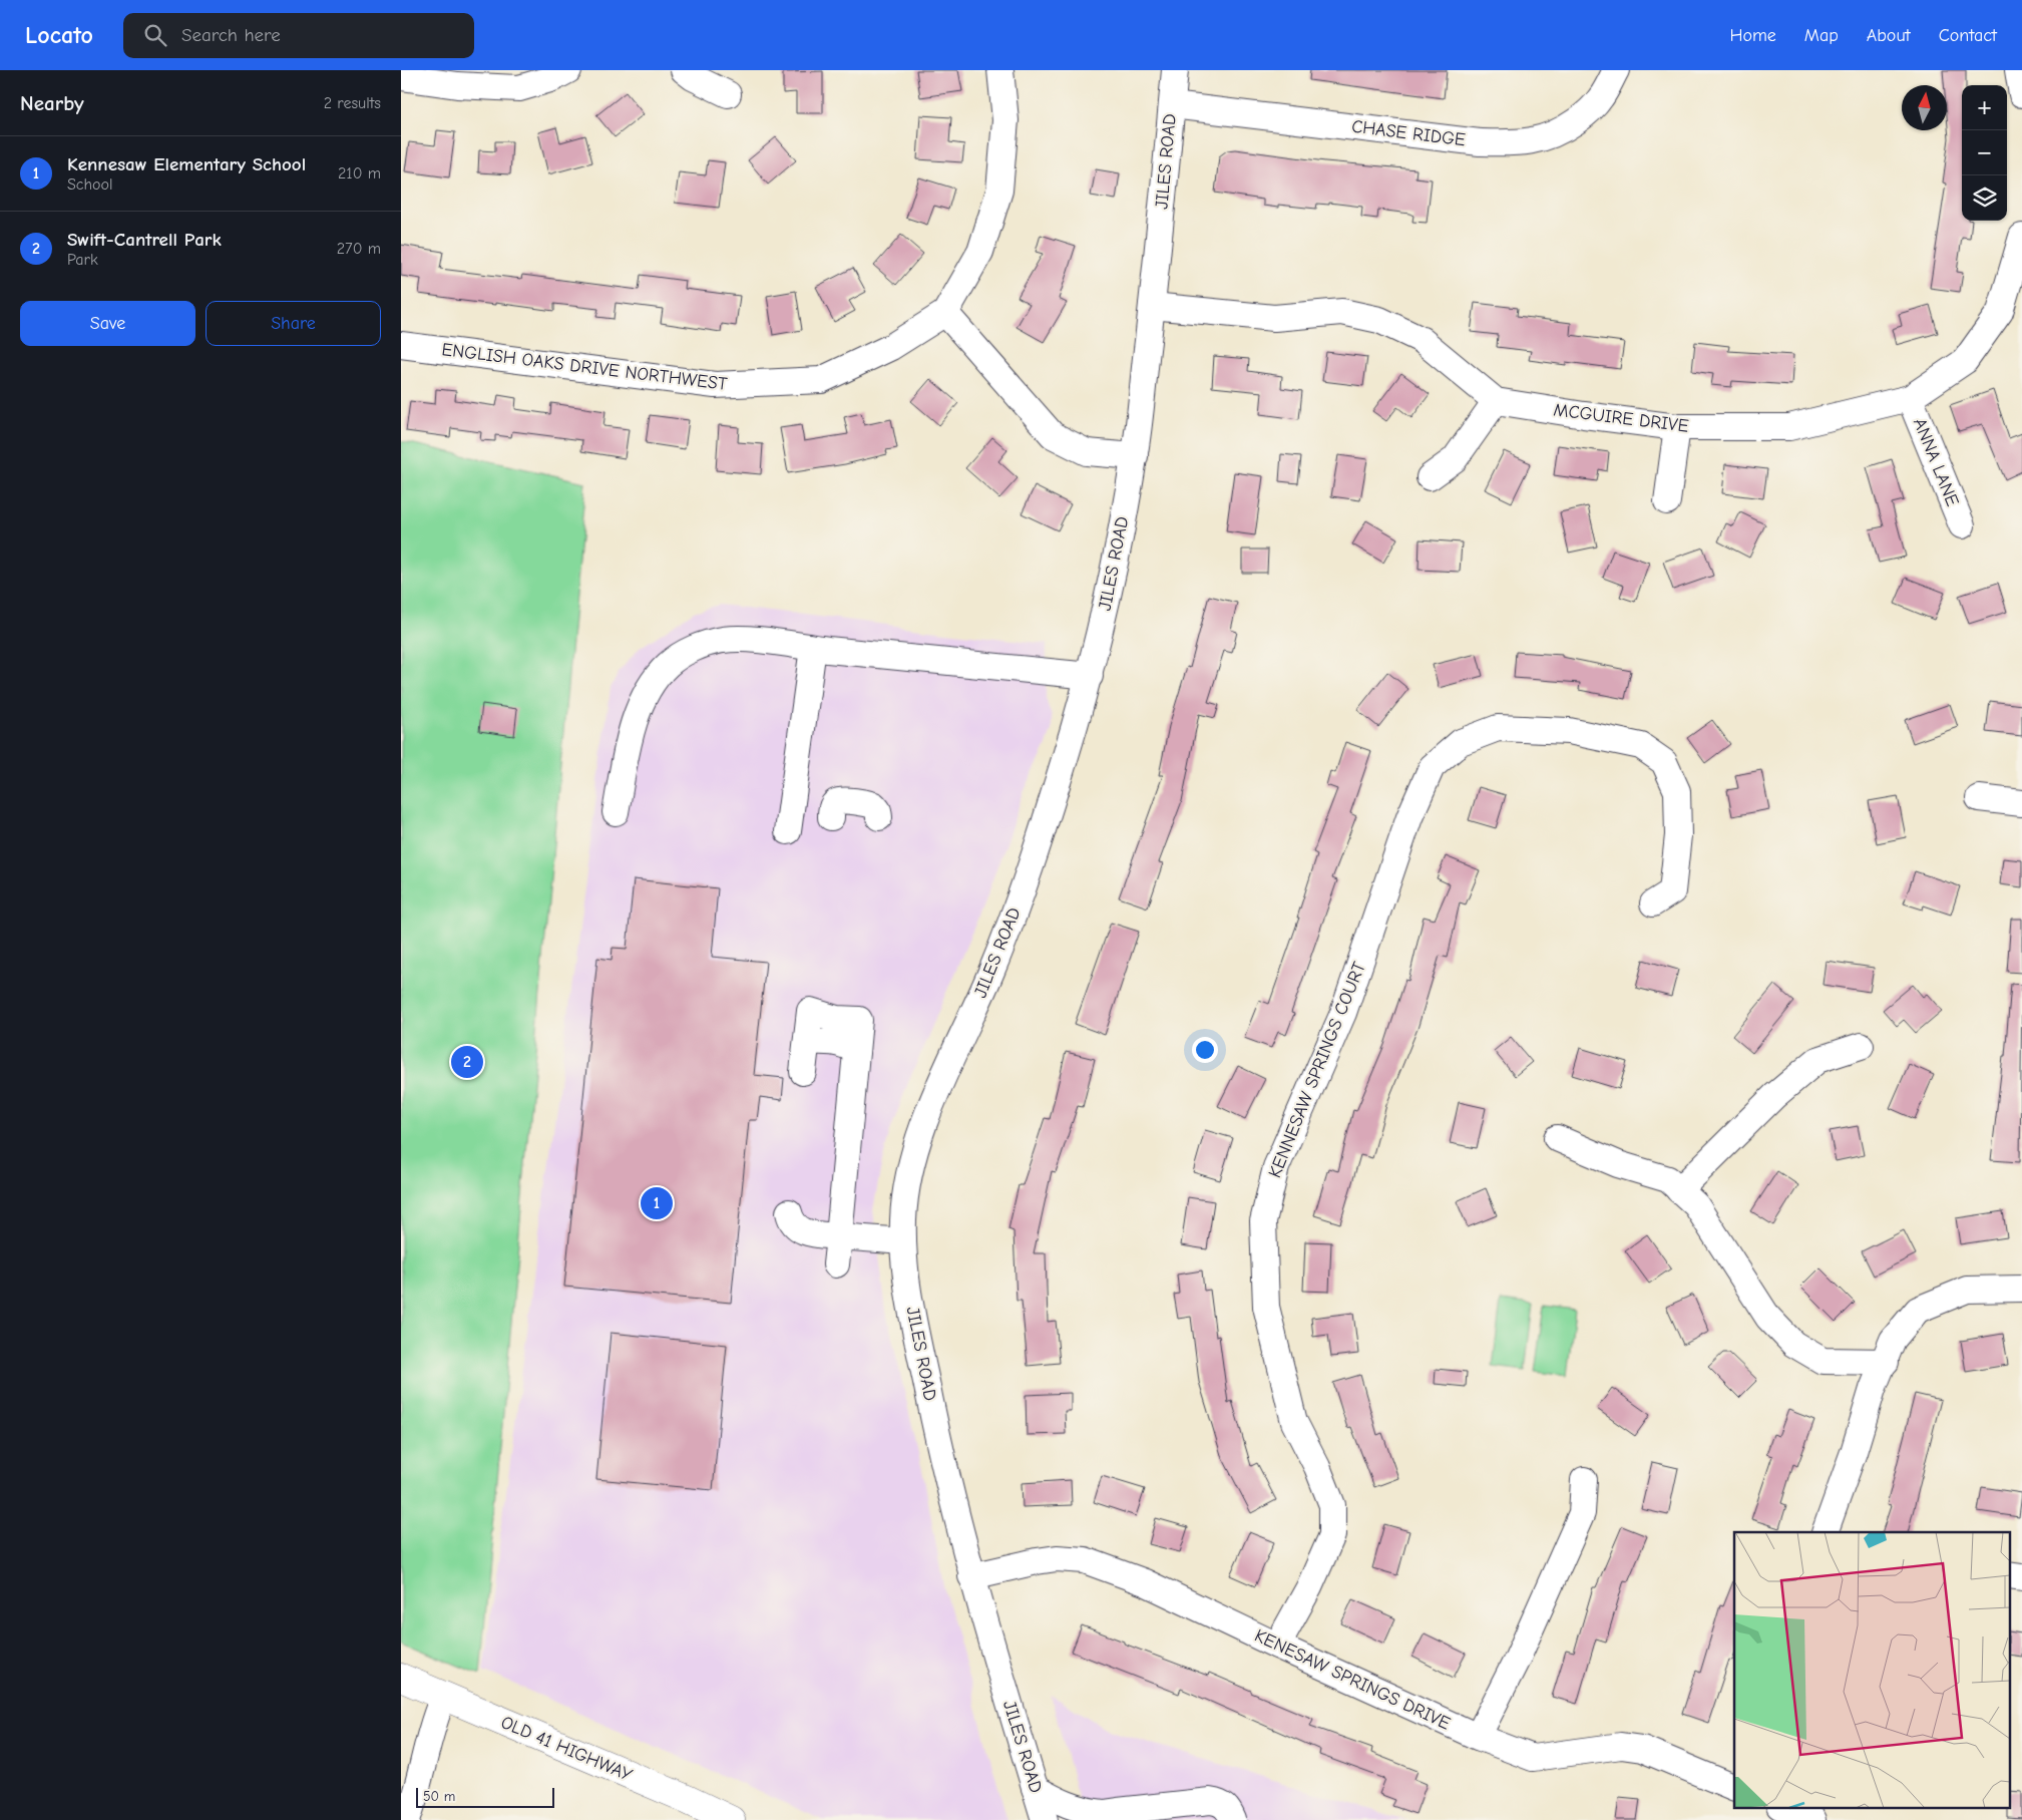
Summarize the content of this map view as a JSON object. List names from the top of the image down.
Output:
{
  "streets": {
    "main road": ["OLD 41 HIGHWAY"],
    "street": [
      "CHASE RIDGE",
      "JILES ROAD",
      "ENGLISH OAKS DRIVE NORTHWEST",
      "MCGUIRE DRIVE",
      "ANNA LANE",
      "KENNESAW SPRINGS COURT",
      "KENESAW SPRINGS DRIVE"
    ]
  },
  "crossings": [
    ["CHASE RIDGE", "JILES ROAD"],
    ["JILES ROAD", "KENESAW SPRINGS DRIVE"],
    ["MCGUIRE DRIVE", "ANNA LANE"],
    ["KENNESAW SPRINGS COURT", "KENESAW SPRINGS DRIVE"]
  ],
  "scale_bar": "50 m",
  "north": "top",
  "page": {
    "header": "Locato",
    "search": "Search here",
    "nav": [
      "Home",
      "Map",
      "About",
      "Contact"
    ],
    "heading": ["Nearby", "2 results"],
    "map_buttons": ["+", "−"],
    "list": [
      {
        "mark": "1",
        "name": "Kennesaw Elementary School",
        "note": "School",
        "value": "210 m"
      },
      {
        "mark": "2",
        "name": "Swift-Cantrell Park",
        "note": "Park",
        "value": "270 m"
      }
    ],
    "buttons": ["Save", "Share"],
    "pins": ["2", "1"],
    "scale": "50 m"
  }
}
